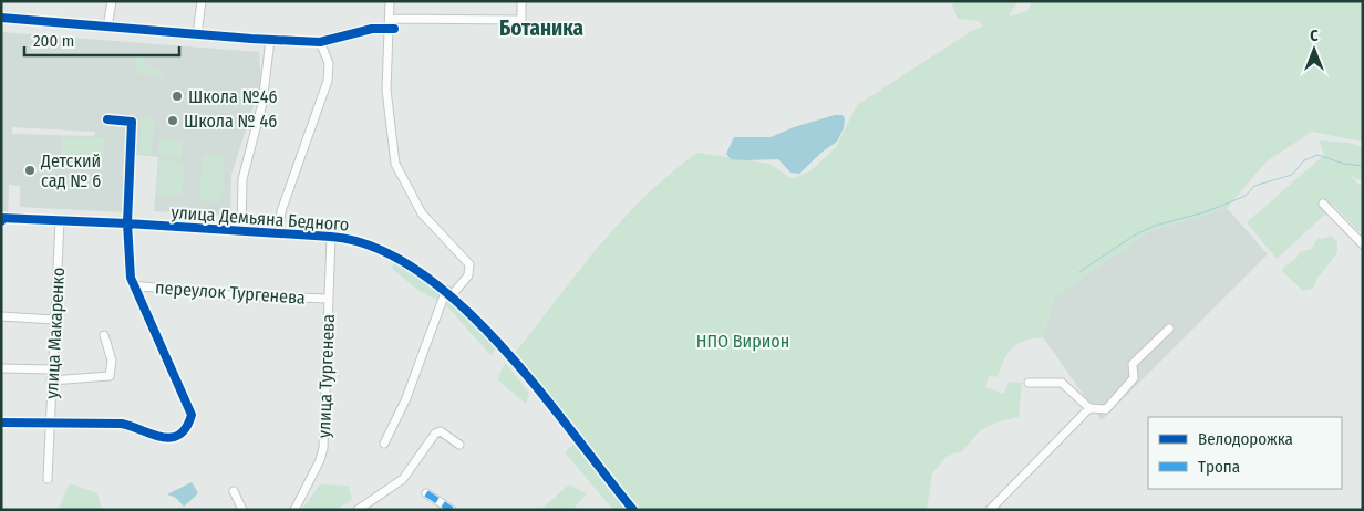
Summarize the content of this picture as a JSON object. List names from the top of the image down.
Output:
{
  "streets": {
    "street": [
      "улица Демьяна Бедного",
      "переулок Тургенева",
      "улица Макаренко",
      "улица Тургенева"
    ]
  },
  "crossings": [
    ["улица Демьяна Бедного", "улица Макаренко"],
    ["улица Демьяна Бедного", "улица Тургенева"],
    ["переулок Тургенева", "улица Тургенева"]
  ],
  "districts": ["Ботаника"],
  "parks": ["НПО Вирион"],
  "places": ["Школа №46", "Школа № 46", "Детский сад № 6"],
  "legend": ["Велодорожка", "Тропа"],
  "scale_bar": "200 m",
  "north": "top"
}
